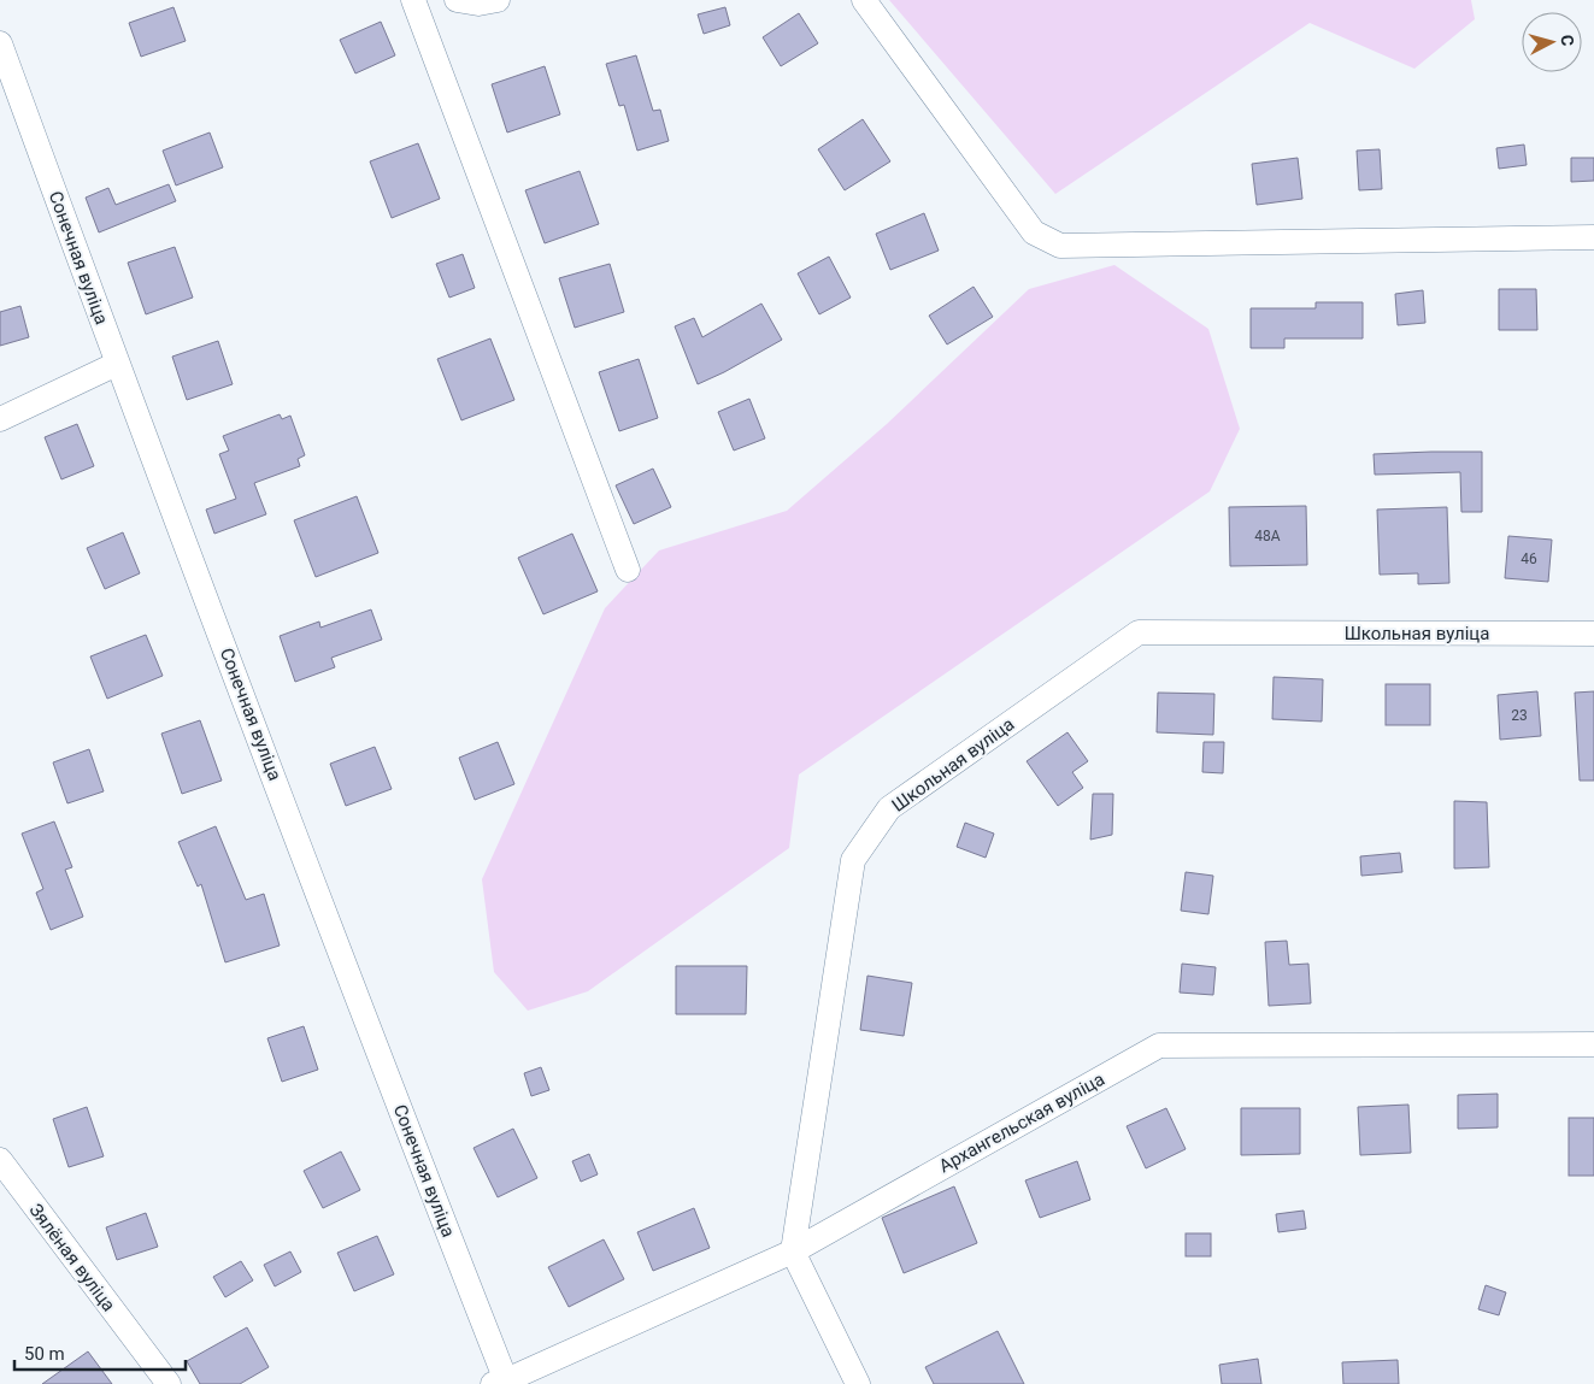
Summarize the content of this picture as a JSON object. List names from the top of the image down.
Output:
{
  "streets": {
    "street": [
      "Сонечная вуліца",
      "Школьная вуліца",
      "Архангельская вуліца",
      "Зялёная вуліца"
    ]
  },
  "crossings": [
    ["Сонечная вуліца", "Архангельская вуліца"],
    ["Школьная вуліца", "Архангельская вуліца"]
  ],
  "house_numbers": ["48А", "46", "23"],
  "scale_bar": "50 m",
  "north": "right"
}
